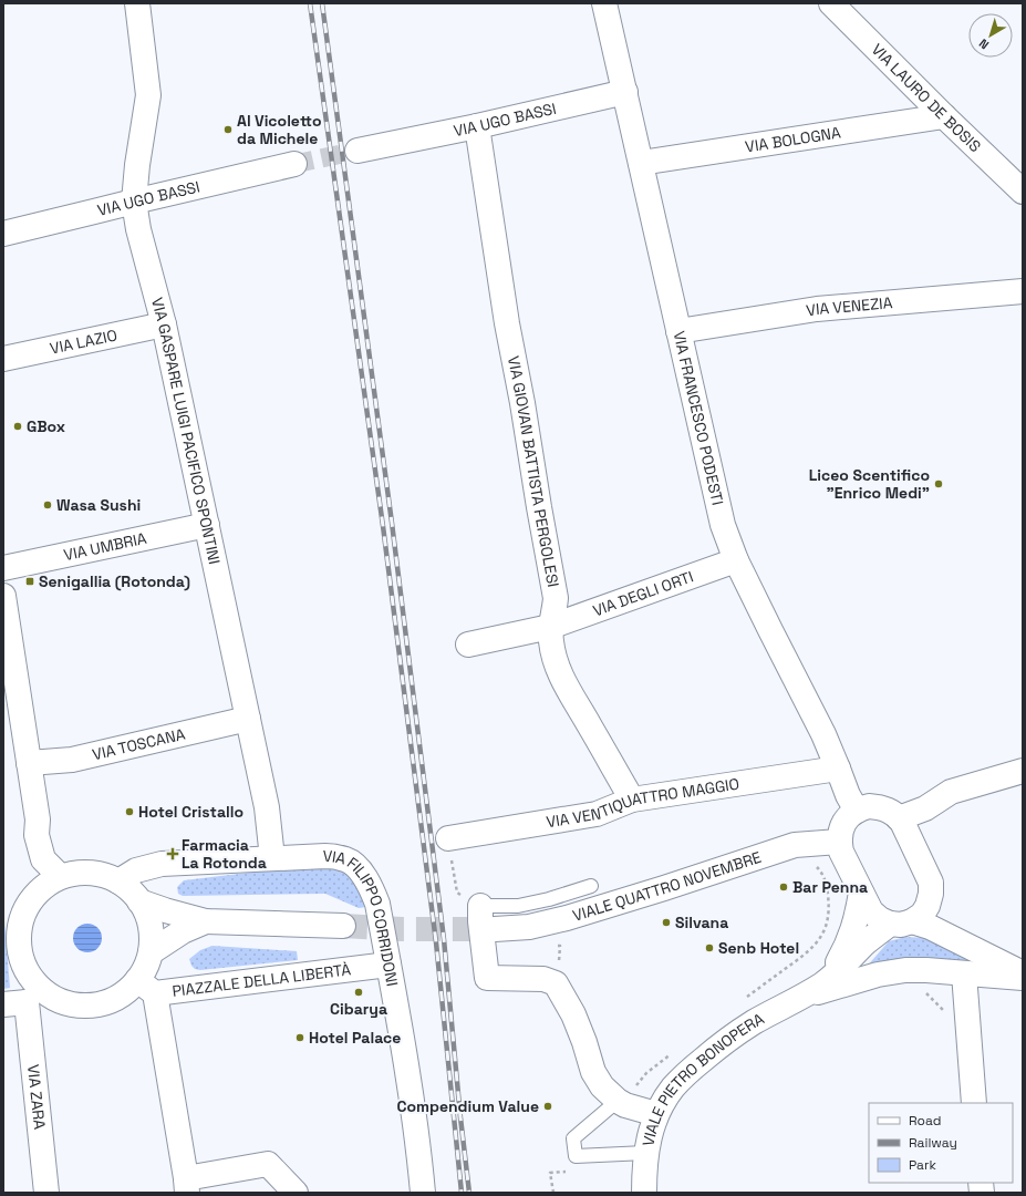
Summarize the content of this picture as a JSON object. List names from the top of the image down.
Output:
{
  "streets": {
    "street": [
      "VIA LAURO DE BOSIS",
      "VIA UGO BASSI",
      "VIA BOLOGNA",
      "VIA VENEZIA",
      "VIA LAZIO",
      "VIA FRANCESCO PODESTI",
      "VIA GASPARE LUIGI PACIFICO SPONTINI",
      "VIA GIOVAN BATTISTA PERGOLESI",
      "VIA UMBRIA",
      "VIA DEGLI ORTI",
      "VIA TOSCANA",
      "VIA VENTIQUATTRO MAGGIO",
      "VIALE QUATTRO NOVEMBRE",
      "VIA FILIPPO CORRIDONI",
      "PIAZZALE DELLA LIBERTÀ",
      "VIALE PIETRO BONOPERA",
      "VIA ZARA"
    ]
  },
  "crossings": [
    ["VIA LAURO DE BOSIS", "VIA BOLOGNA"],
    ["VIA UGO BASSI", "VIA FRANCESCO PODESTI"],
    ["VIA UGO BASSI", "VIA GASPARE LUIGI PACIFICO SPONTINI"],
    ["VIA UGO BASSI", "VIA GIOVAN BATTISTA PERGOLESI"],
    ["VIA BOLOGNA", "VIA FRANCESCO PODESTI"],
    ["VIA VENEZIA", "VIA FRANCESCO PODESTI"],
    ["VIA LAZIO", "VIA GASPARE LUIGI PACIFICO SPONTINI"],
    ["VIA FRANCESCO PODESTI", "VIA DEGLI ORTI"],
    ["VIA FRANCESCO PODESTI", "VIA VENTIQUATTRO MAGGIO"],
    ["VIA FRANCESCO PODESTI", "VIALE QUATTRO NOVEMBRE"],
    ["VIA FRANCESCO PODESTI", "VIALE PIETRO BONOPERA"],
    ["VIA GASPARE LUIGI PACIFICO SPONTINI", "VIA UMBRIA"],
    ["VIA GASPARE LUIGI PACIFICO SPONTINI", "VIA TOSCANA"],
    ["VIA GASPARE LUIGI PACIFICO SPONTINI", "VIA FILIPPO CORRIDONI"],
    ["VIA GIOVAN BATTISTA PERGOLESI", "VIA DEGLI ORTI"],
    ["VIA GIOVAN BATTISTA PERGOLESI", "VIA VENTIQUATTRO MAGGIO"],
    ["VIALE QUATTRO NOVEMBRE", "VIALE PIETRO BONOPERA"],
    ["VIA FILIPPO CORRIDONI", "PIAZZALE DELLA LIBERTÀ"],
    ["VIA FILIPPO CORRIDONI", "VIA ZARA"],
    ["PIAZZALE DELLA LIBERTÀ", "VIA ZARA"]
  ],
  "places": {
    "other": [
      "Al Vicoletto da Michele",
      "GBox",
      "Liceo Scentifico \"Enrico Medi\"",
      "Wasa Sushi",
      "Hotel Cristallo",
      "Bar Penna",
      "Silvana",
      "Senb Hotel",
      "Cibarya",
      "Hotel Palace",
      "Compendium Value"
    ],
    "transit": ["Senigallia (Rotonda)"],
    "health": ["Farmacia La Rotonda"]
  },
  "legend": ["Road", "Railway", "Park"],
  "north": "bottom left"
}
